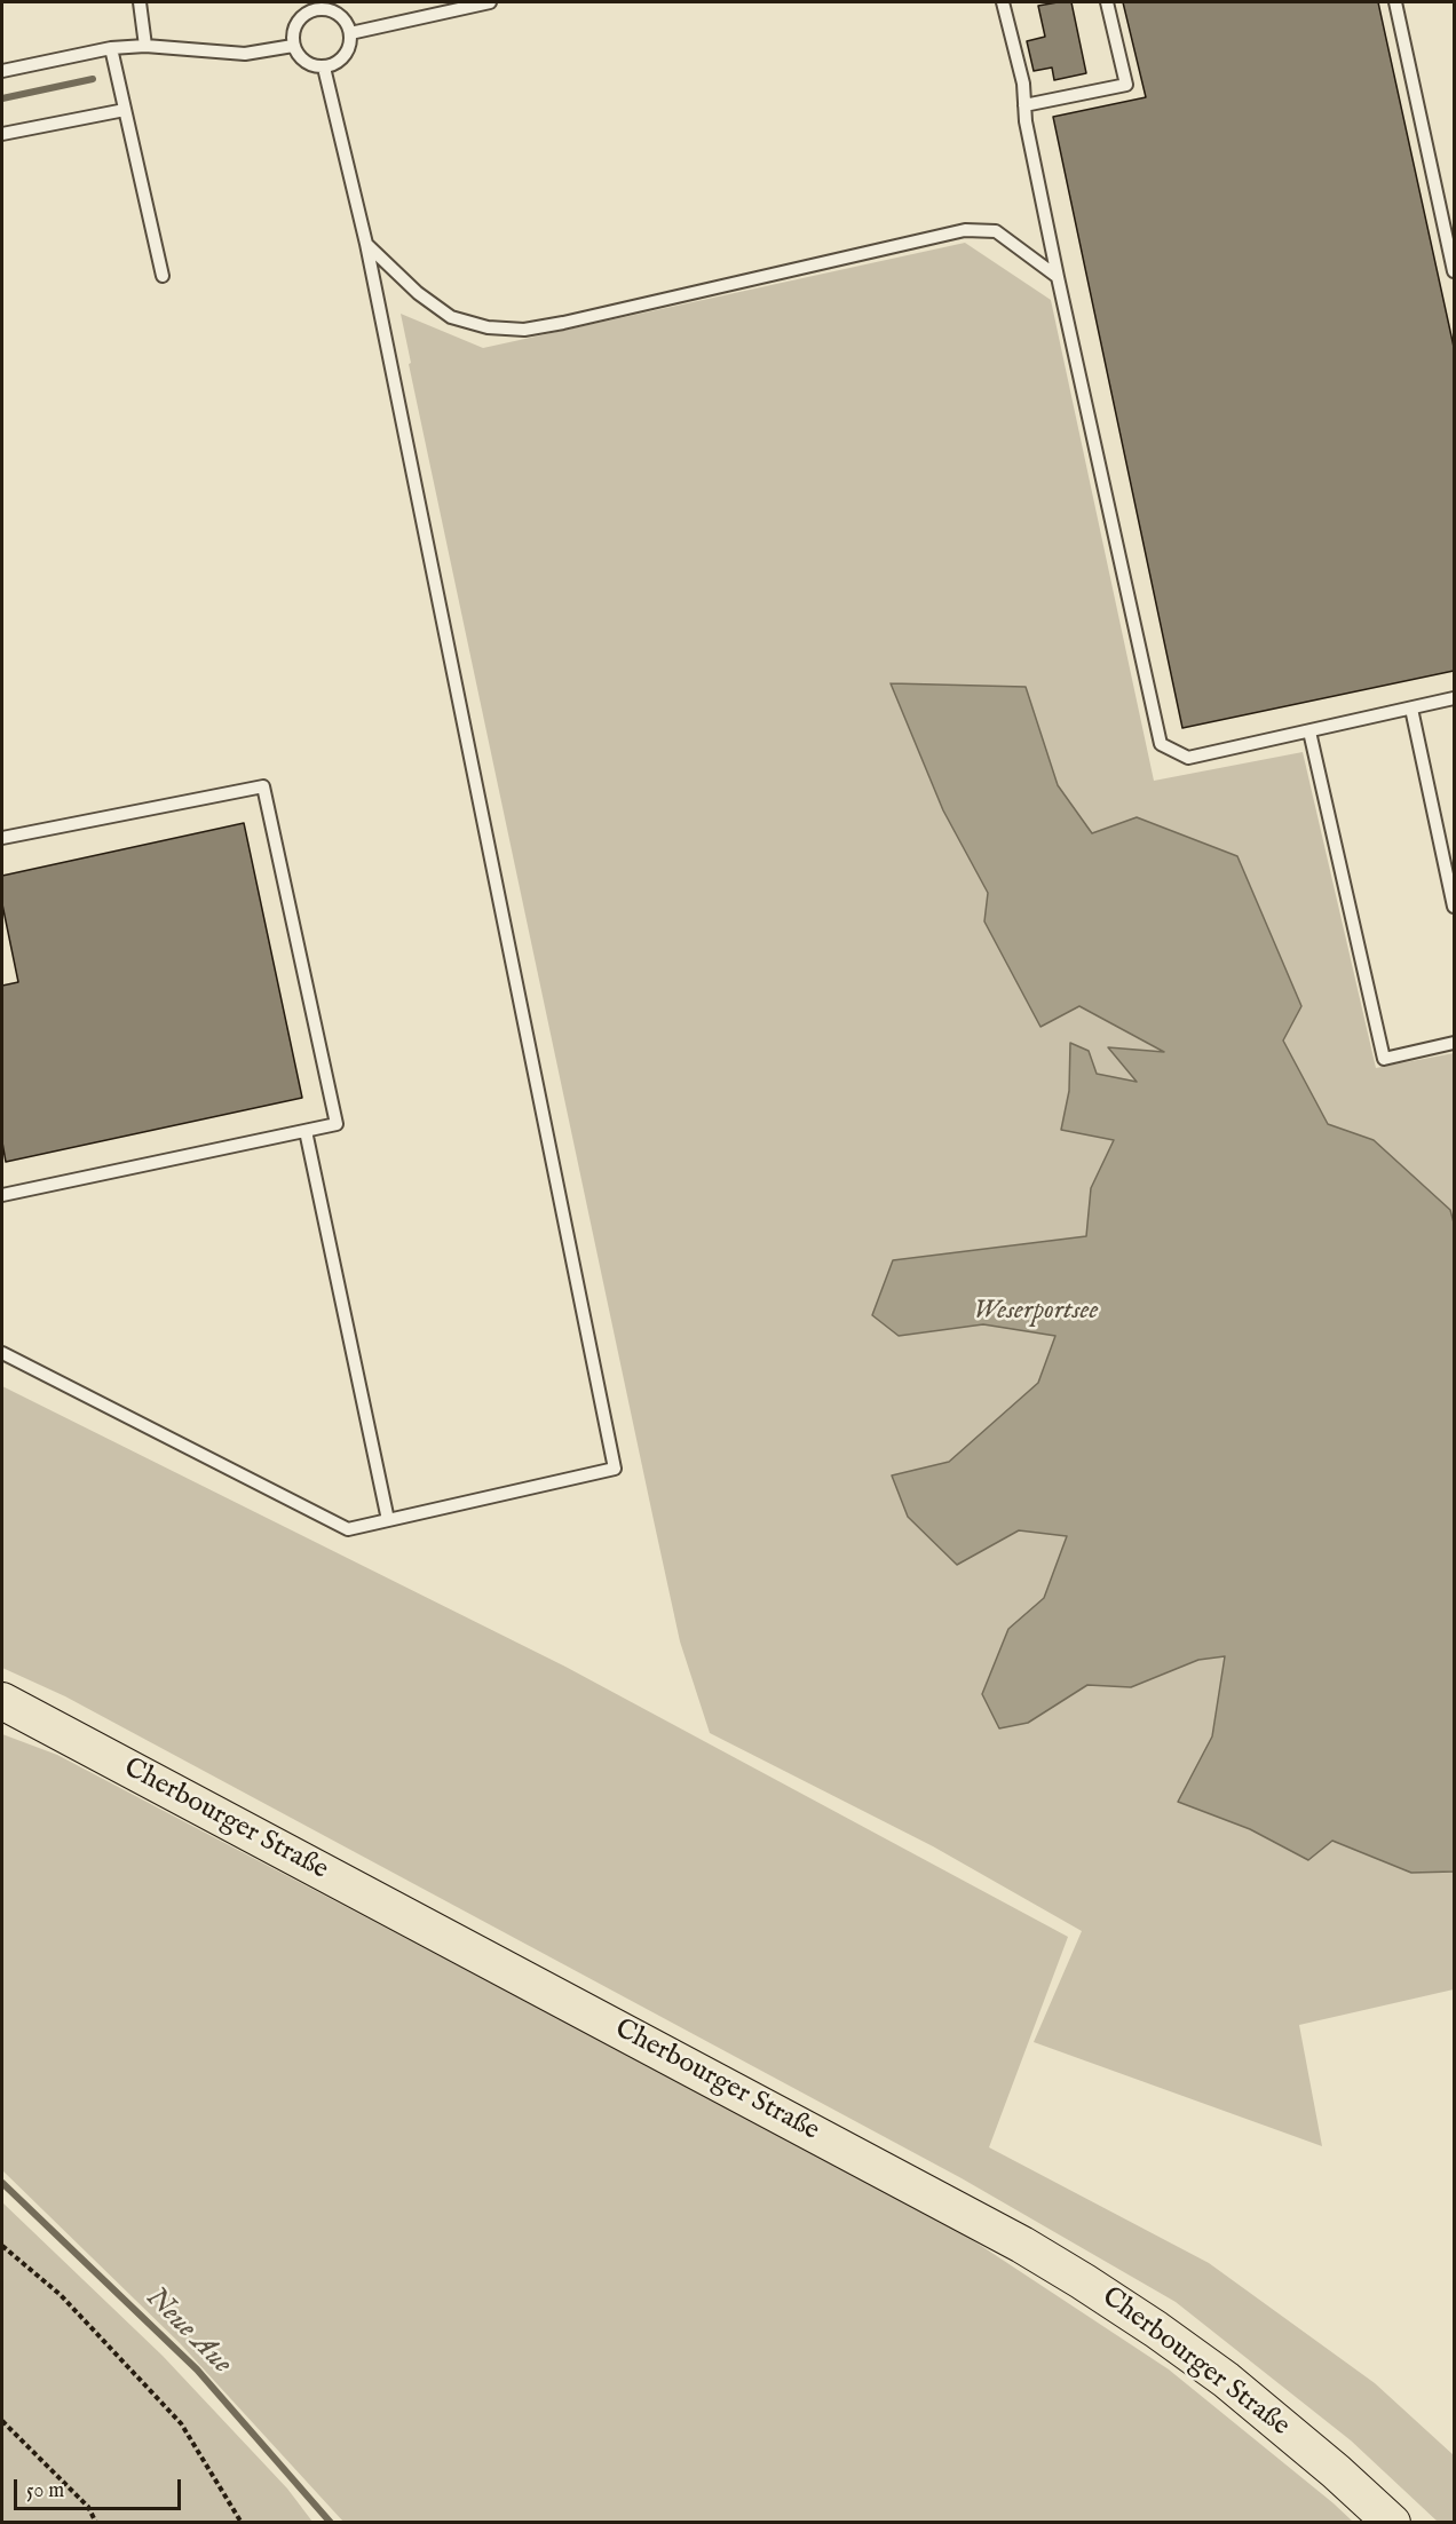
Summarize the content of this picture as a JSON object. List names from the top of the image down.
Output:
{
  "streets": {
    "main road": ["Cherbourger Straße"]
  },
  "water": ["Neue Aue"],
  "parks": ["Weserportsee"],
  "scale_bar": "50 m"
}
